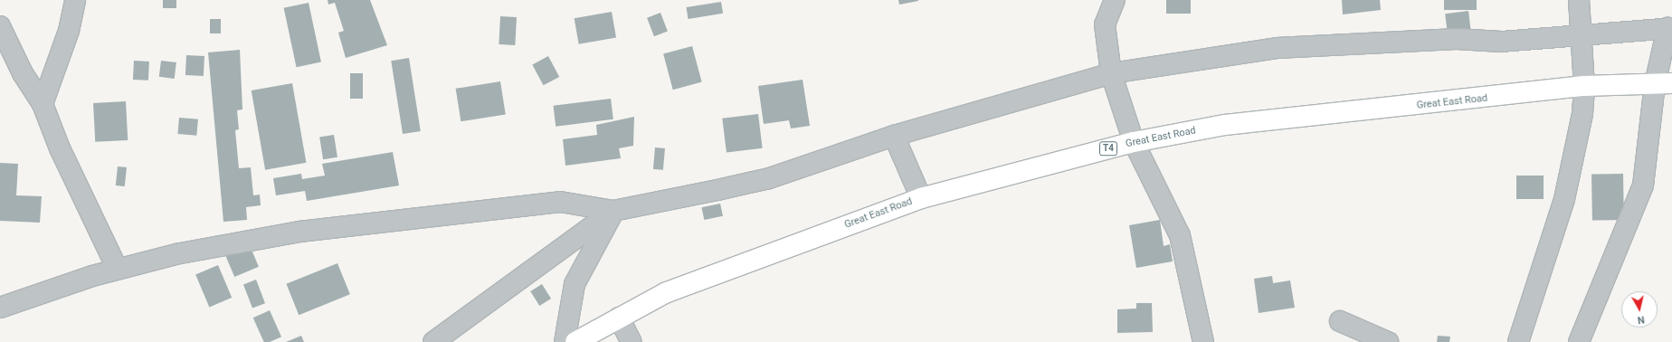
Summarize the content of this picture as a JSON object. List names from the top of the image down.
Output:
{
  "streets": {
    "highway": ["Great East Road", "T4"]
  },
  "north": "bottom"
}
